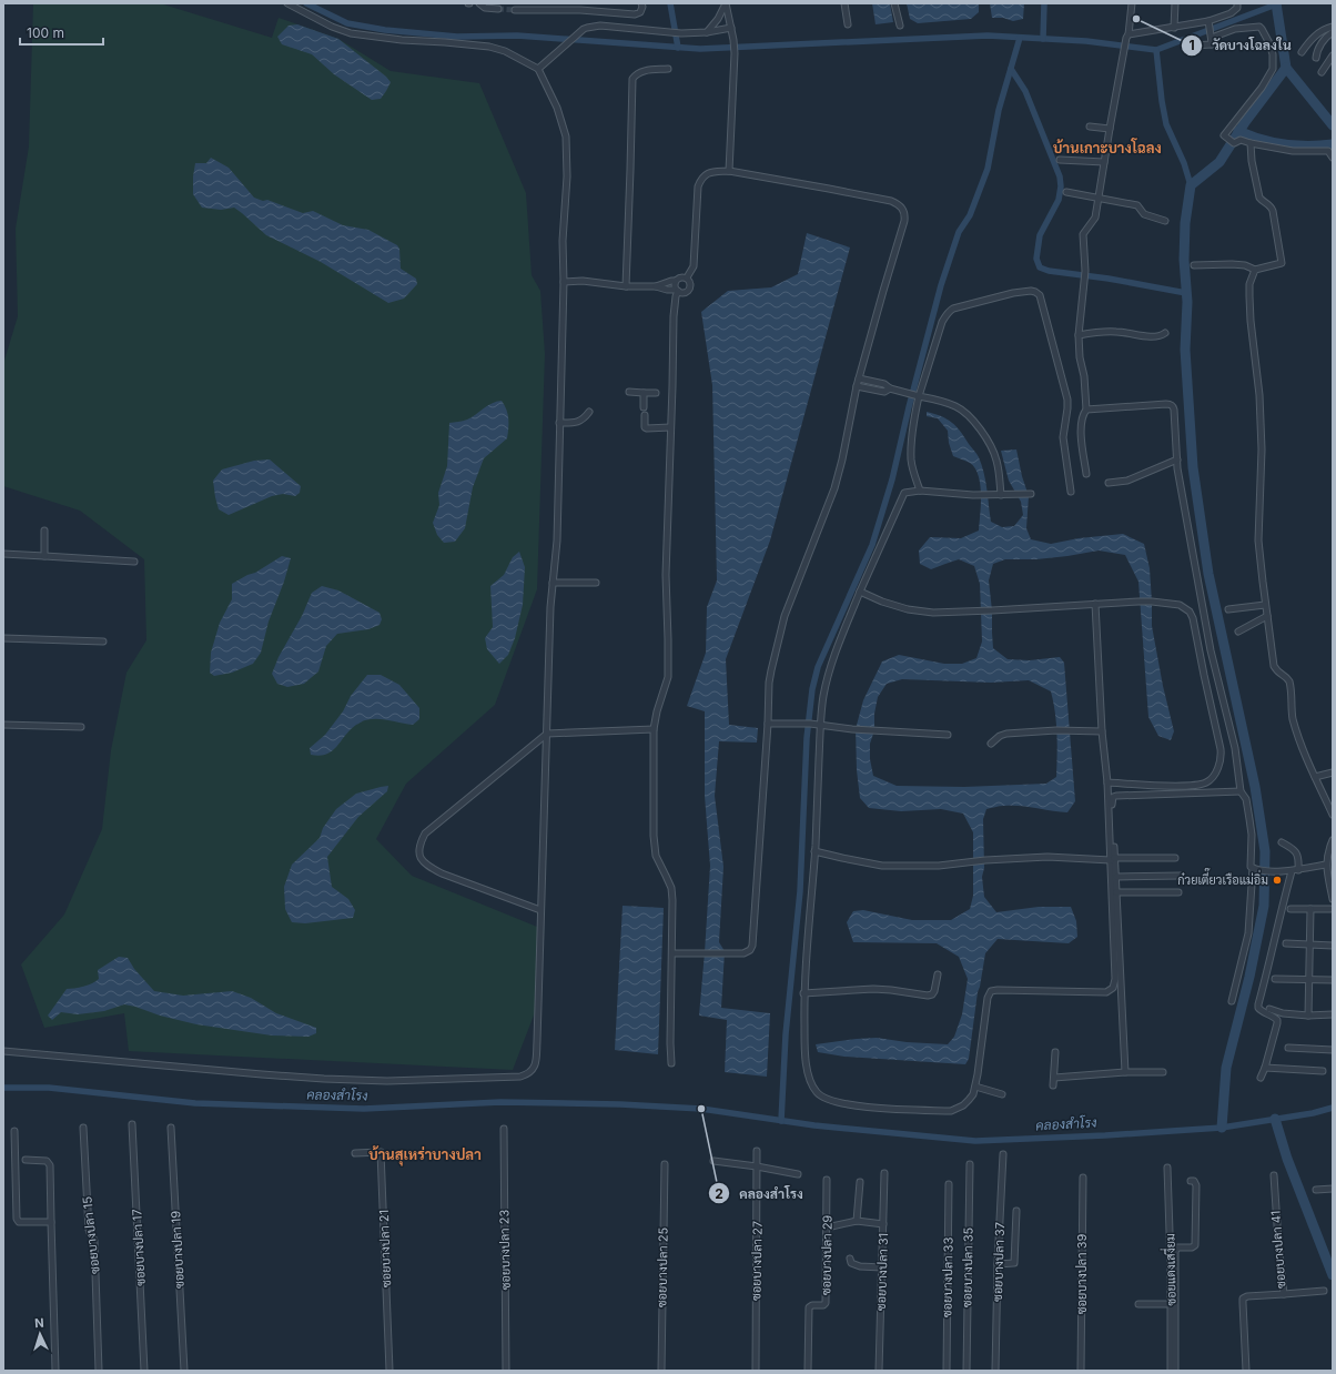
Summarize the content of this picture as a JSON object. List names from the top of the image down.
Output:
{
  "streets": {
    "street": [
      "ซอยบางปลา 15",
      "ซอยบางปลา 17",
      "ซอยบางปลา 21",
      "ซอยบางปลา 19",
      "ซอยบางปลา 23",
      "ซอยบางปลา 41",
      "ซอยบางปลา 29",
      "ซอยบางปลา 27",
      "ซอยบางปลา 37",
      "ซอยบางปลา 25",
      "ซอยบางปลา 35",
      "ซอยแดงเสงี่ยม",
      "ซอยบางปลา 31",
      "ซอยบางปลา 39",
      "ซอยบางปลา 33"
    ]
  },
  "districts": ["บ้านเกาะบางโฉลง", "บ้านสุเหร่าบางปลา"],
  "water": ["คลองสำโรง"],
  "places": ["วัดบางโฉลงใน", "ก๋วยเตี๊ยวเรือแม่อิ่ม", "คลองสำโรง"],
  "scale_bar": "100 m",
  "north": "top"
}
